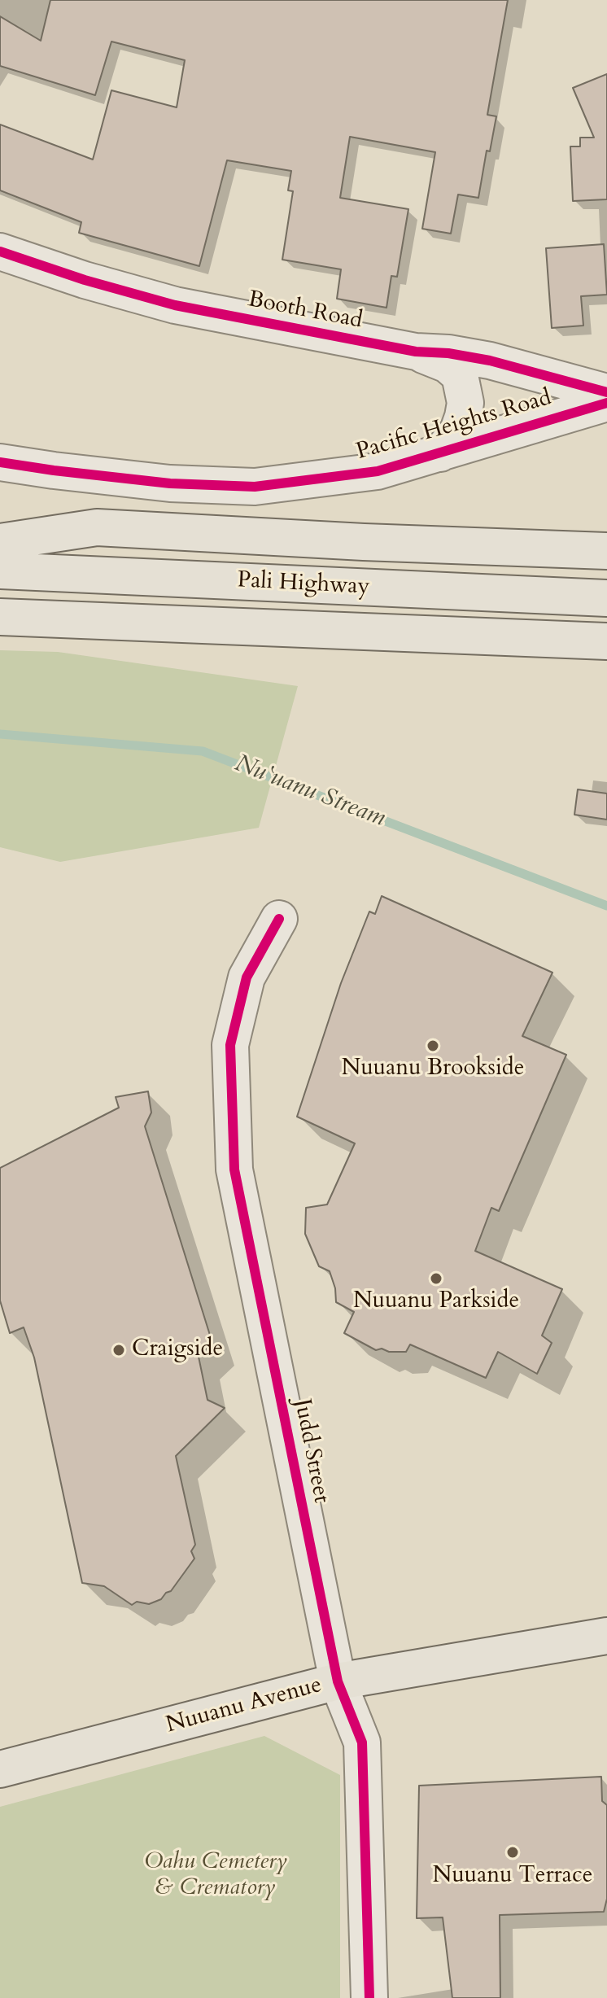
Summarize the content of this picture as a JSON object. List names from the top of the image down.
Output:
{
  "streets": {
    "main road": ["Pali Highway", "Nuuanu Avenue"],
    "street": ["Booth Road", "Pacific Heights Road", "Judd Street"]
  },
  "crossings": [
    ["Judd Street", "Nuuanu Avenue"]
  ],
  "water": ["Nuʻuanu Stream"],
  "parks": ["Oahu Cemetery & Crematory"],
  "places": [
    "Nuuanu Brookside",
    "Nuuanu Parkside",
    "Craigside",
    "Nuuanu Terrace"
  ]
}
